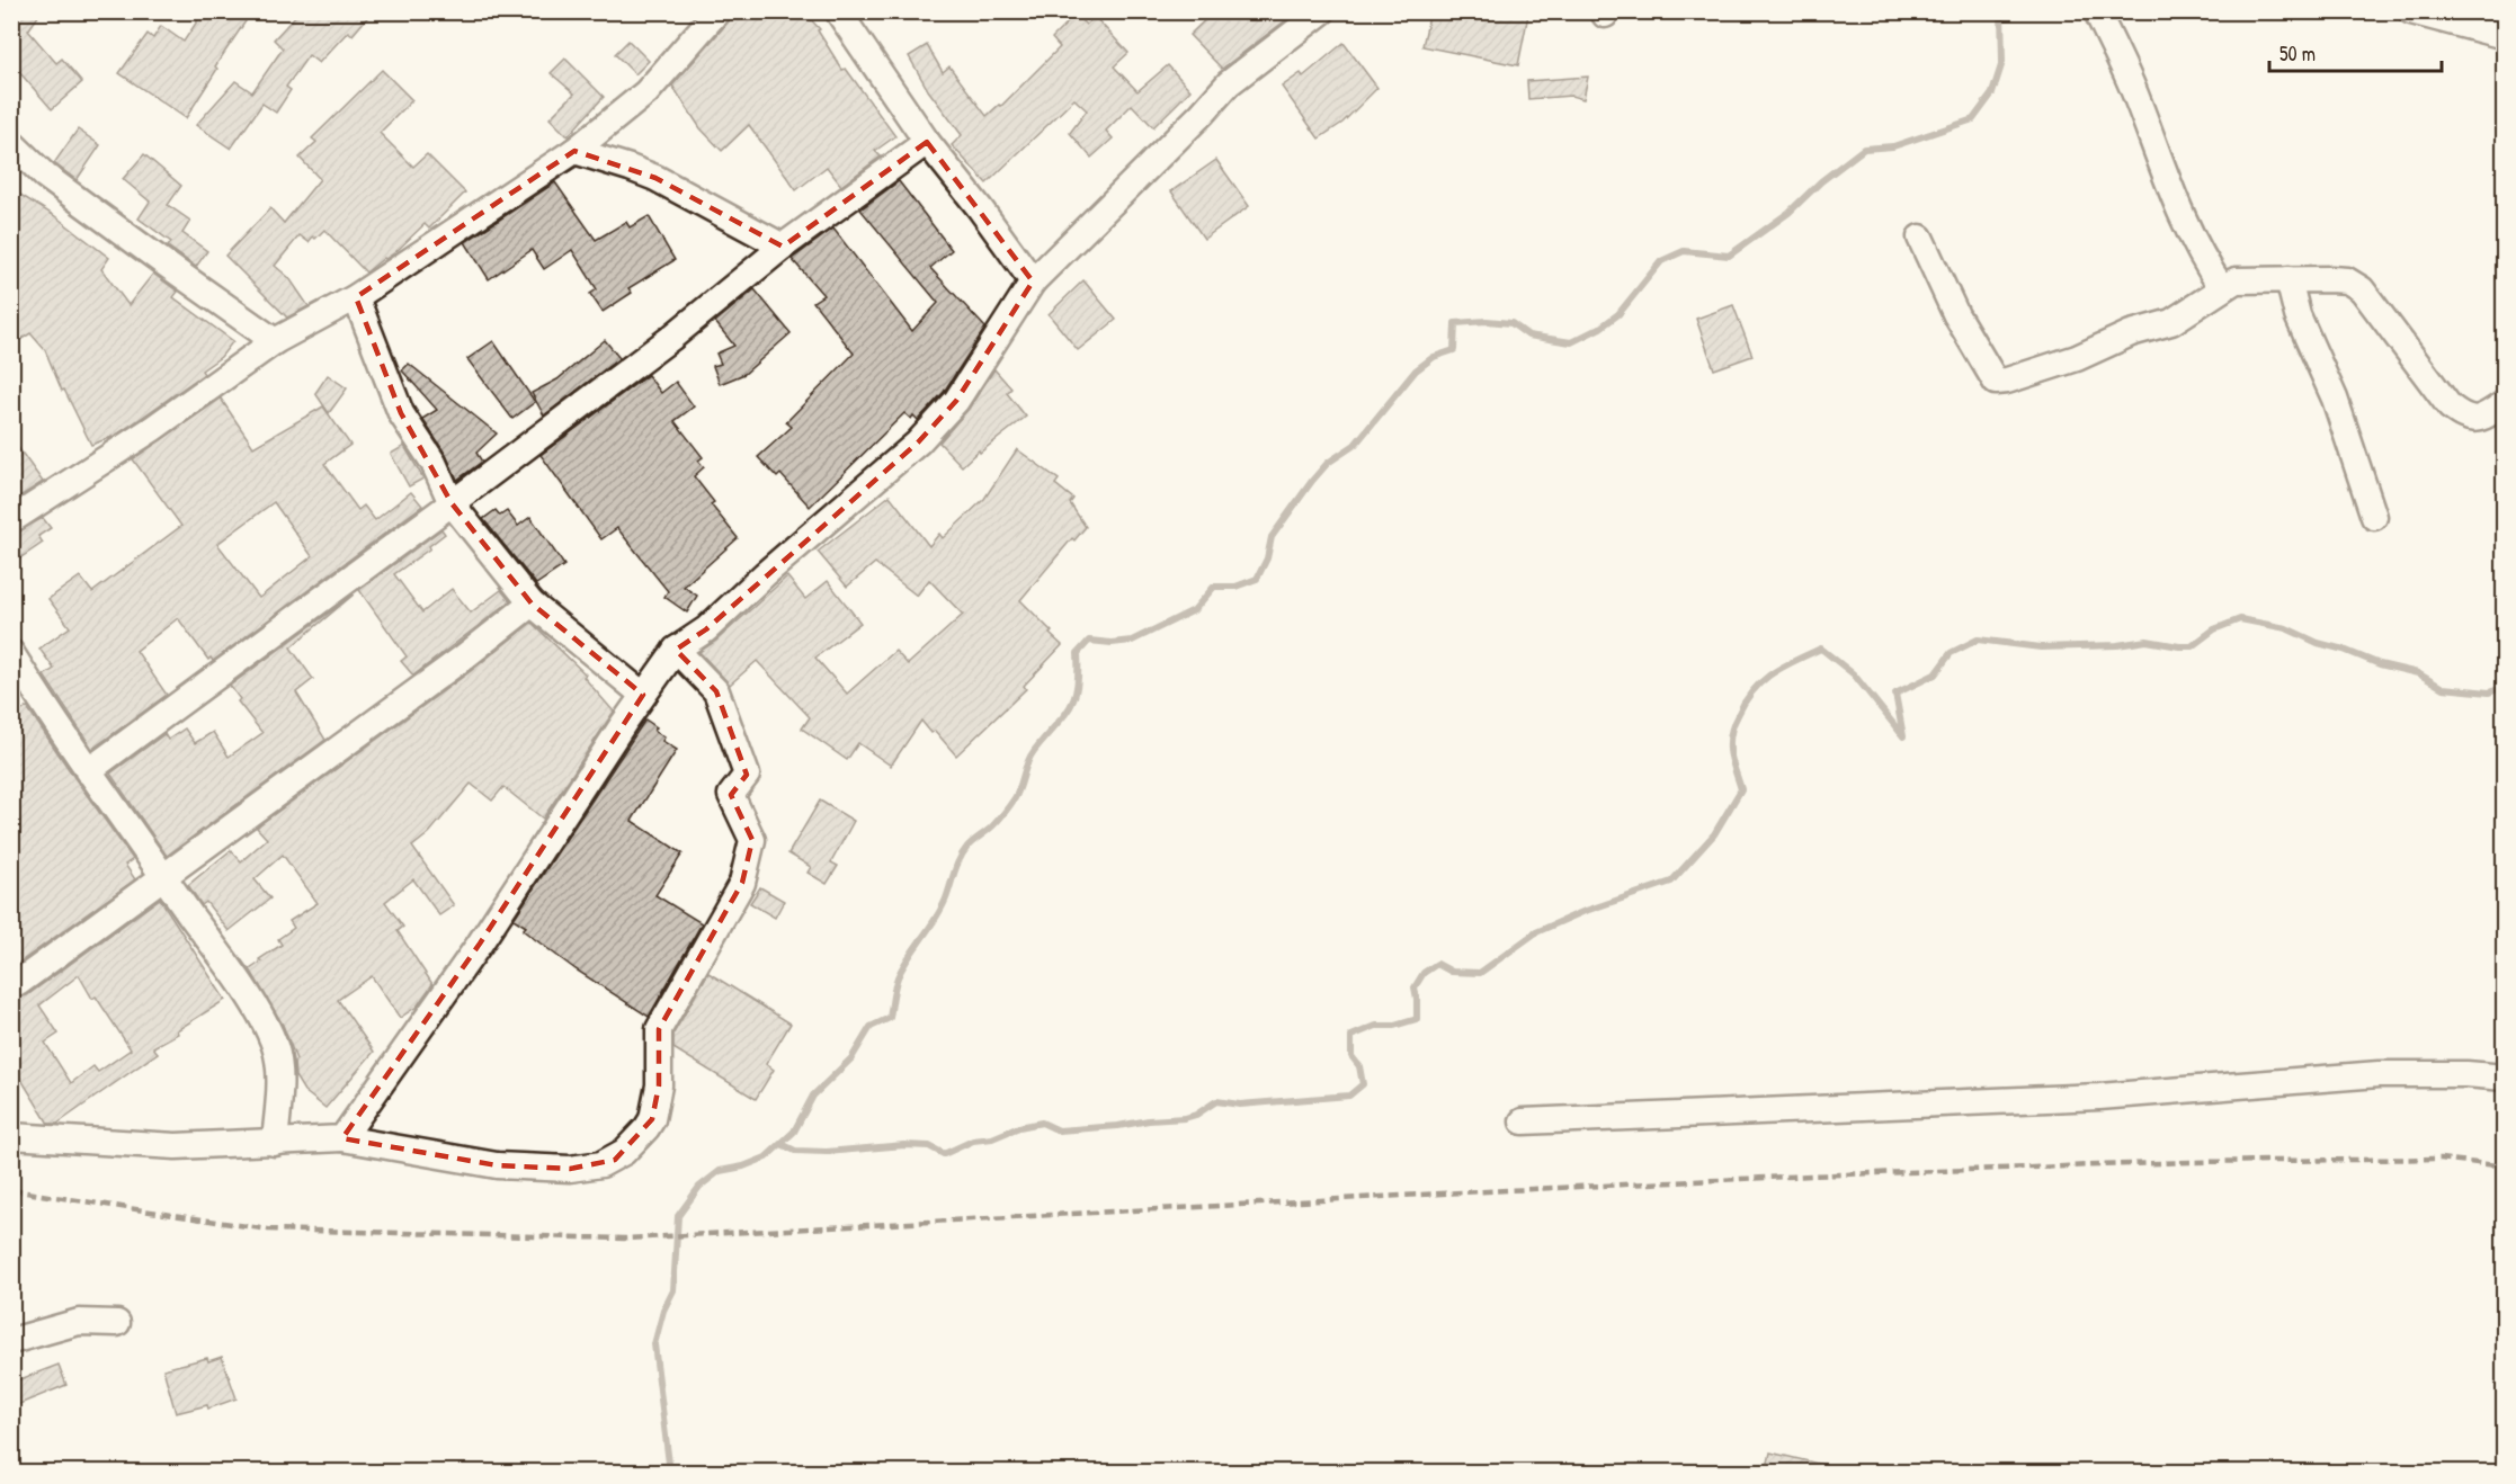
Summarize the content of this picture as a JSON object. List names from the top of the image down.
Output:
{
  "scale_bar": "50 m"
}
